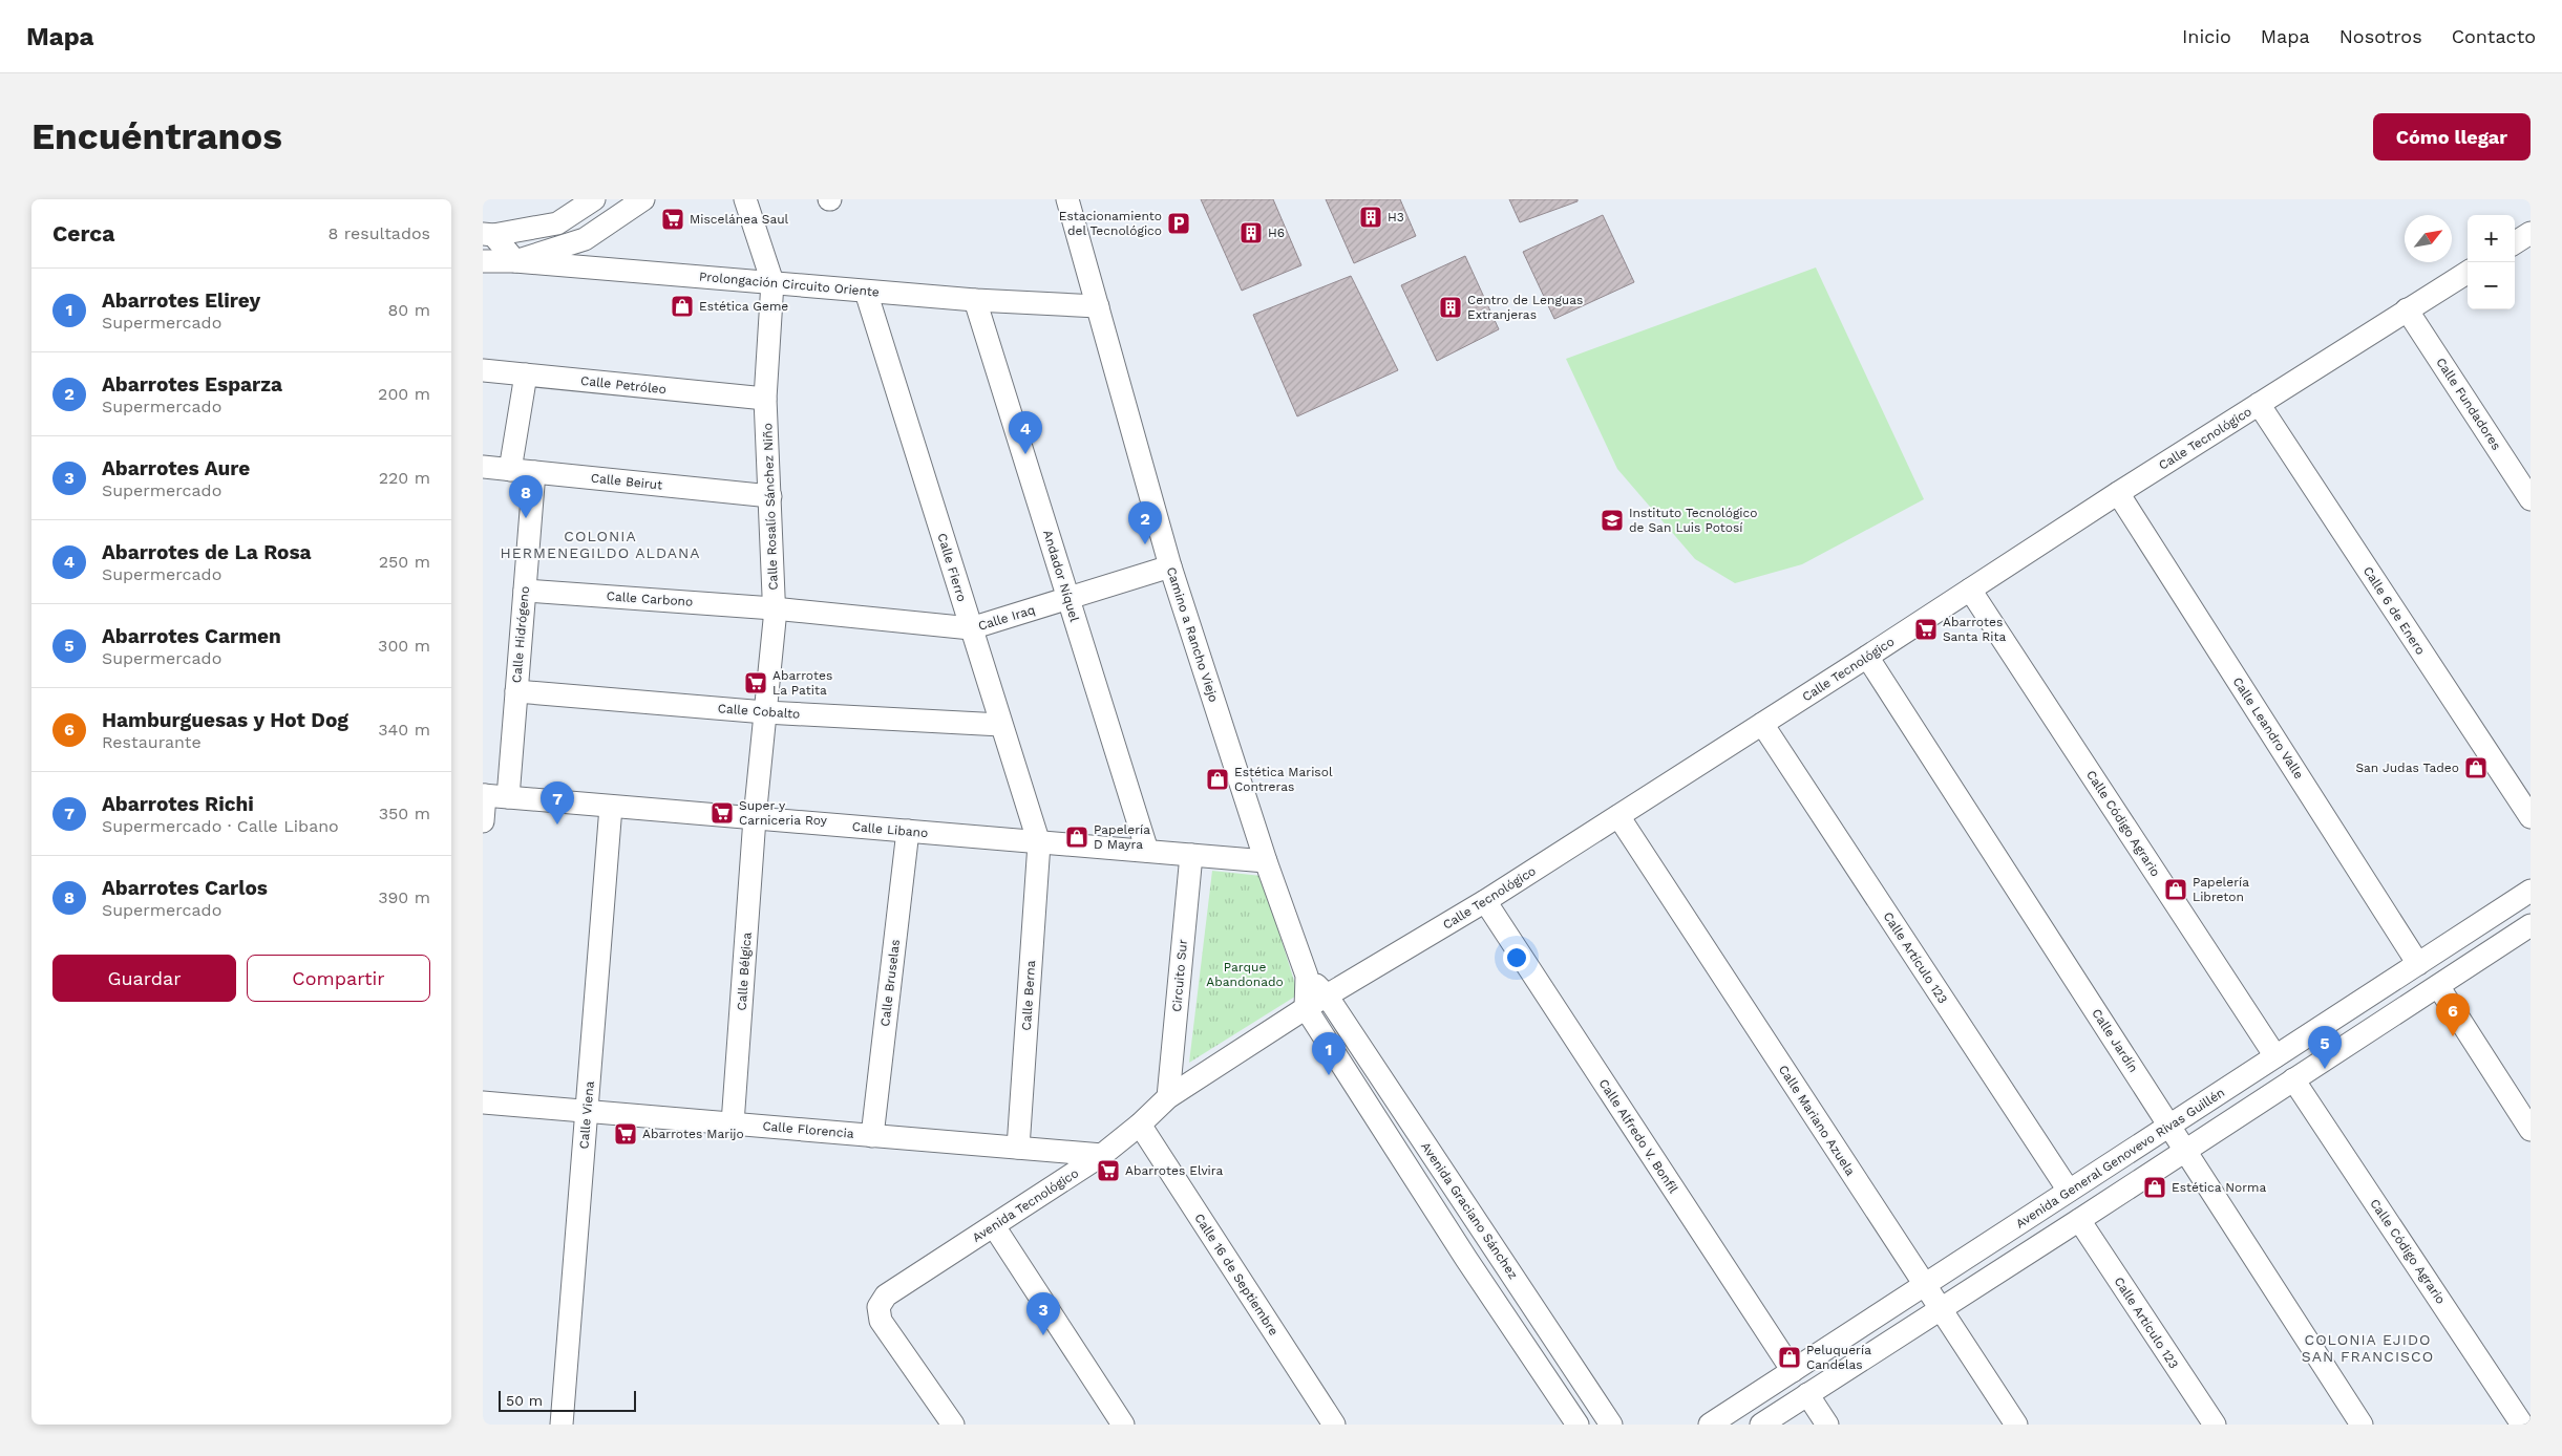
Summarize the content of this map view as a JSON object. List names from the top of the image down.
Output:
{
  "streets": {
    "street": [
      "Prolongación Circuito Oriente",
      "Calle Petróleo",
      "Calle Fundadores",
      "Calle Tecnológico",
      "Calle Beirut",
      "Calle Rosalío Sánchez Niño",
      "Calle Fierro",
      "Andador Níquel",
      "Calle Carbono",
      "Calle 6 de Enero",
      "Calle Iraq",
      "Calle Hidrógeno",
      "Camino a Rancho Viejo",
      "Calle Cobalto",
      "Calle Leandro Valle",
      "Calle Código Agrario",
      "Calle Libano",
      "Calle Artículo 123",
      "Calle Bélgica",
      "Circuito Sur",
      "Calle Bruselas",
      "Calle Berna",
      "Calle Jardín",
      "Calle Viena",
      "Calle Mariano Azuela",
      "Calle Florencia",
      "Calle Alfredo V. Bonfil",
      "Avenida General Genovevo Rivas Guillén",
      "Avenida Tecnológico",
      "Avenida Graciano Sánchez",
      "Calle 16 de Septiembre"
    ]
  },
  "crossings": [
    ["Prolongación Circuito Oriente", "Calle Rosalío Sánchez Niño"],
    ["Prolongación Circuito Oriente", "Calle Fierro"],
    ["Prolongación Circuito Oriente", "Andador Níquel"],
    ["Prolongación Circuito Oriente", "Camino a Rancho Viejo"],
    ["Calle Petróleo", "Calle Rosalío Sánchez Niño"],
    ["Calle Fundadores", "Calle Tecnológico"],
    ["Calle Tecnológico", "Calle 6 de Enero"],
    ["Calle Tecnológico", "Camino a Rancho Viejo"],
    ["Calle Tecnológico", "Calle Leandro Valle"],
    ["Calle Tecnológico", "Calle Código Agrario"],
    ["Calle Tecnológico", "Calle Artículo 123"],
    ["Calle Tecnológico", "Calle Jardín"],
    ["Calle Tecnológico", "Calle Mariano Azuela"],
    ["Calle Tecnológico", "Calle Alfredo V. Bonfil"],
    ["Calle Tecnológico", "Avenida Tecnológico"],
    ["Calle Tecnológico", "Avenida Graciano Sánchez"],
    ["Calle Beirut", "Calle Rosalío Sánchez Niño"],
    ["Calle Beirut", "Calle Hidrógeno"],
    ["Calle Rosalío Sánchez Niño", "Calle Carbono"],
    ["Calle Rosalío Sánchez Niño", "Calle Iraq"],
    ["Calle Rosalío Sánchez Niño", "Calle Cobalto"],
    ["Calle Rosalío Sánchez Niño", "Calle Libano"],
    ["Calle Rosalío Sánchez Niño", "Calle Bélgica"],
    ["Calle Fierro", "Calle Iraq"],
    ["Calle Fierro", "Calle Cobalto"],
    ["Calle Fierro", "Calle Libano"],
    ["Calle Fierro", "Calle Berna"],
    ["Andador Níquel", "Calle Iraq"],
    ["Andador Níquel", "Calle Libano"],
    ["Calle Carbono", "Calle Iraq"],
    ["Calle Carbono", "Calle Hidrógeno"],
    ["Calle Iraq", "Camino a Rancho Viejo"],
    ["Calle Hidrógeno", "Calle Cobalto"],
    ["Calle Hidrógeno", "Calle Libano"],
    ["Camino a Rancho Viejo", "Calle Libano"],
    ["Camino a Rancho Viejo", "Avenida Tecnológico"],
    ["Camino a Rancho Viejo", "Avenida Graciano Sánchez"],
    ["Calle Leandro Valle", "Avenida General Genovevo Rivas Guillén"],
    ["Calle Código Agrario", "Avenida General Genovevo Rivas Guillén"],
    ["Calle Libano", "Calle Bélgica"],
    ["Calle Libano", "Circuito Sur"],
    ["Calle Libano", "Calle Bruselas"],
    ["Calle Libano", "Calle Berna"],
    ["Calle Libano", "Calle Viena"],
    ["Calle Artículo 123", "Avenida General Genovevo Rivas Guillén"],
    ["Calle Bélgica", "Calle Florencia"],
    ["Circuito Sur", "Avenida Tecnológico"],
    ["Calle Bruselas", "Calle Florencia"],
    ["Calle Berna", "Calle Florencia"],
    ["Calle Jardín", "Avenida General Genovevo Rivas Guillén"],
    ["Calle Viena", "Calle Florencia"],
    ["Calle Mariano Azuela", "Avenida General Genovevo Rivas Guillén"],
    ["Calle Florencia", "Avenida Tecnológico"],
    ["Calle Alfredo V. Bonfil", "Avenida General Genovevo Rivas Guillén"],
    ["Avenida Tecnológico", "Avenida Graciano Sánchez"],
    ["Avenida Tecnológico", "Calle 16 de Septiembre"]
  ],
  "districts": ["COLONIA HERMENEGILDO ALDANA", "COLONIA EJIDO SAN FRANCISCO"],
  "parks": ["Parque Abandonado"],
  "places": {
    "building": ["H3", "H6", "Centro de Lenguas Extranjeras"],
    "supermarket": [
      "Miscelánea Saul",
      "Abarrotes Santa Rita",
      "Abarrotes La Patita",
      "Super y Carniceria Roy",
      "Abarrotes Marijo",
      "Abarrotes Elvira"
    ],
    "parking": ["Estacionamiento del Tecnológico"],
    "shop": [
      "Estética Geme",
      "San Judas Tadeo",
      "Estética Marisol Contreras",
      "Papelería D Mayra",
      "Papelería Libreton",
      "Estética Norma",
      "Peluquería Candelas"
    ],
    "school or university": ["Instituto Tecnológico de San Luis Potosí"]
  },
  "scale_bar": "50 m",
  "north": "top right",
  "page": {
    "header": "Mapa",
    "nav": [
      "Inicio",
      "Mapa",
      "Nosotros",
      "Contacto"
    ],
    "buttons": [
      "Cómo llegar",
      ["Guardar", "Compartir"]
    ],
    "title": "Encuéntranos",
    "heading": ["Cerca", "8 resultados"],
    "map_buttons": ["+", "−"],
    "list": [
      {
        "mark": "1",
        "name": "Abarrotes Elirey",
        "note": "Supermercado",
        "value": "80 m"
      },
      {
        "mark": "2",
        "name": "Abarrotes Esparza",
        "note": "Supermercado",
        "value": "200 m"
      },
      {
        "mark": "3",
        "name": "Abarrotes Aure",
        "note": "Supermercado",
        "value": "220 m"
      },
      {
        "mark": "4",
        "name": "Abarrotes de La Rosa",
        "note": "Supermercado",
        "value": "250 m"
      },
      {
        "mark": "5",
        "name": "Abarrotes Carmen",
        "note": "Supermercado",
        "value": "300 m"
      },
      {
        "mark": "6",
        "name": "Hamburguesas y Hot Dog",
        "note": "Restaurante",
        "value": "340 m"
      },
      {
        "mark": "7",
        "name": "Abarrotes Richi",
        "note": "Supermercado · Calle Libano",
        "value": "350 m"
      },
      {
        "mark": "8",
        "name": "Abarrotes Carlos",
        "note": "Supermercado",
        "value": "390 m"
      }
    ],
    "pins": [
      "4",
      "8",
      "2",
      "7",
      "6",
      "5",
      "1",
      "3"
    ],
    "scale": "50 m"
  }
}
